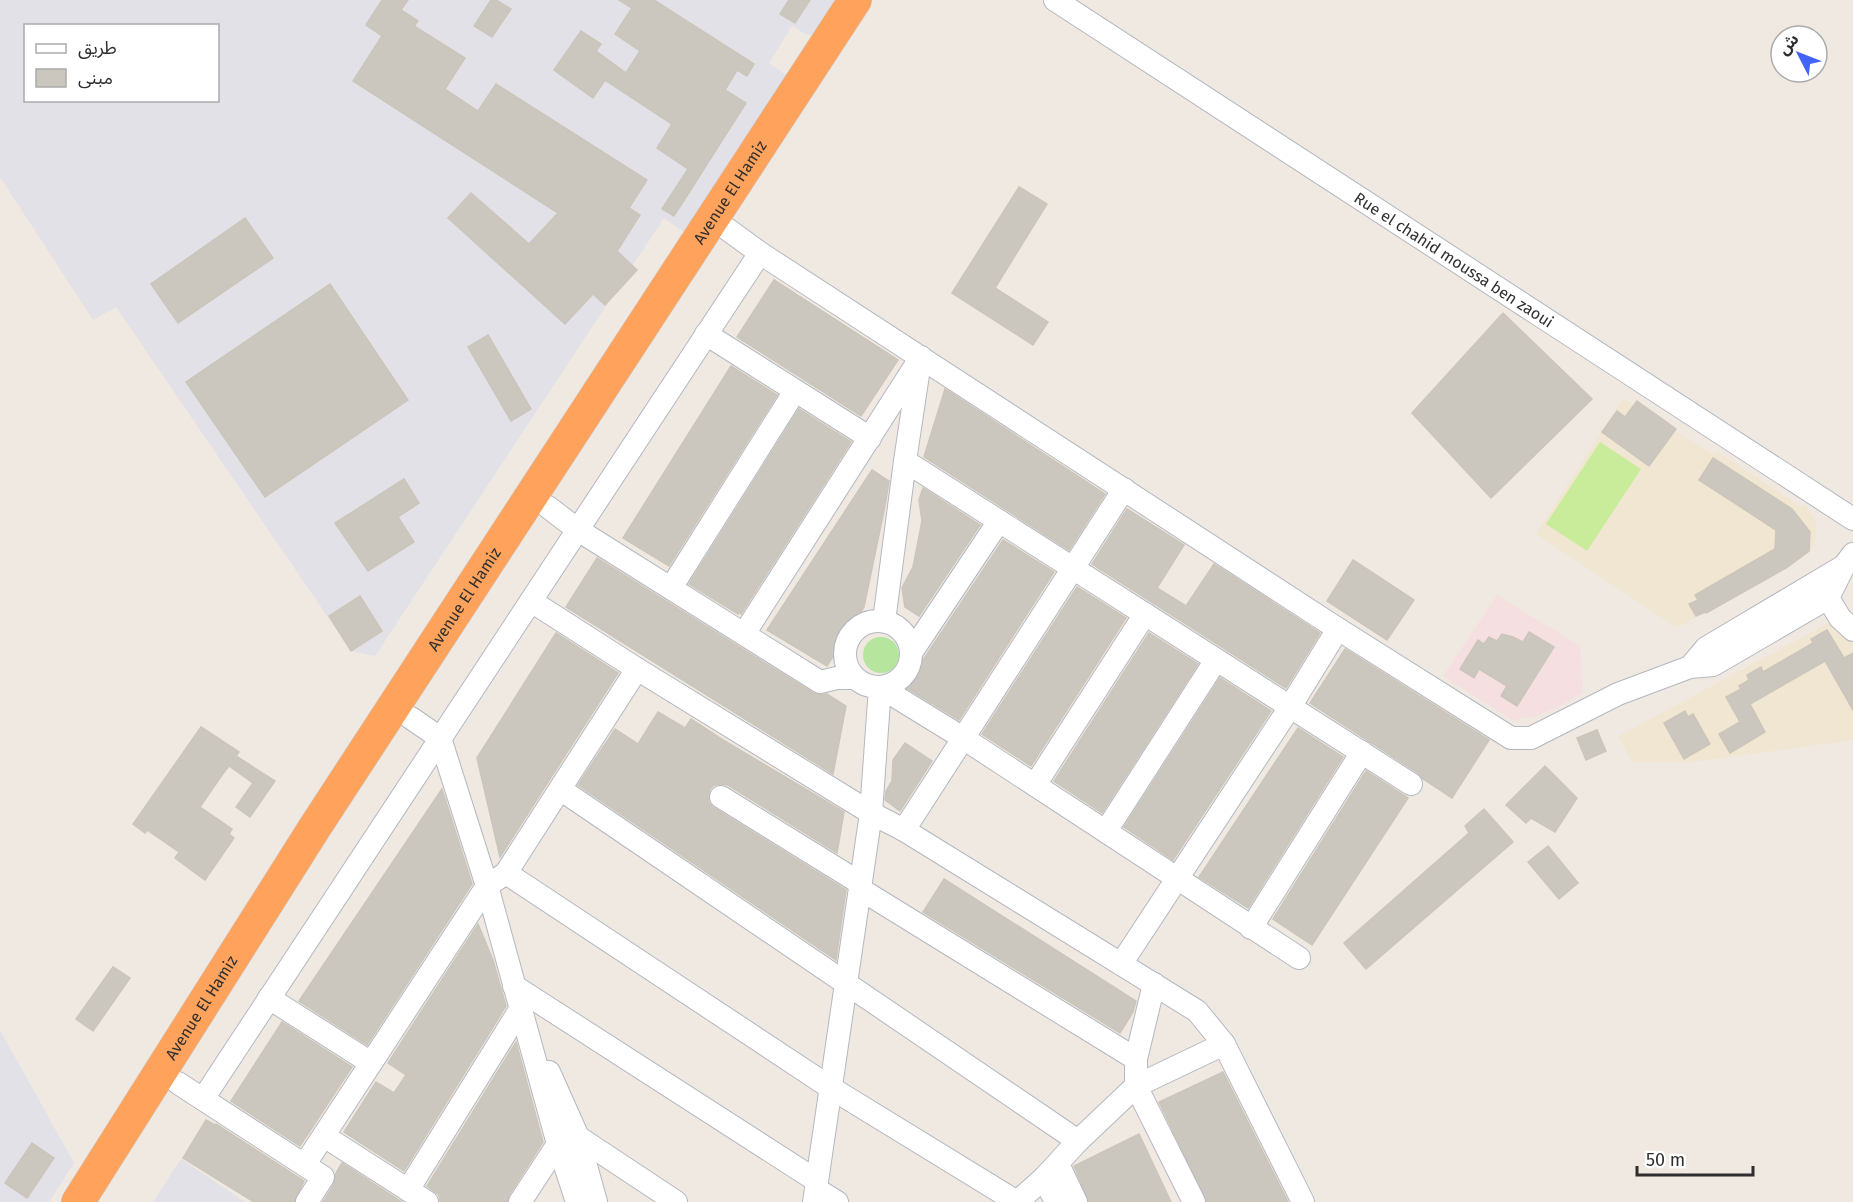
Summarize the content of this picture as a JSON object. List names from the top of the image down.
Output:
{
  "streets": {
    "highway": ["Avenue El Hamiz"],
    "street": ["Rue el chahid moussa ben zaoui"]
  },
  "legend": ["طريق", "مبنى"],
  "scale_bar": "50 m",
  "north": "top left"
}
